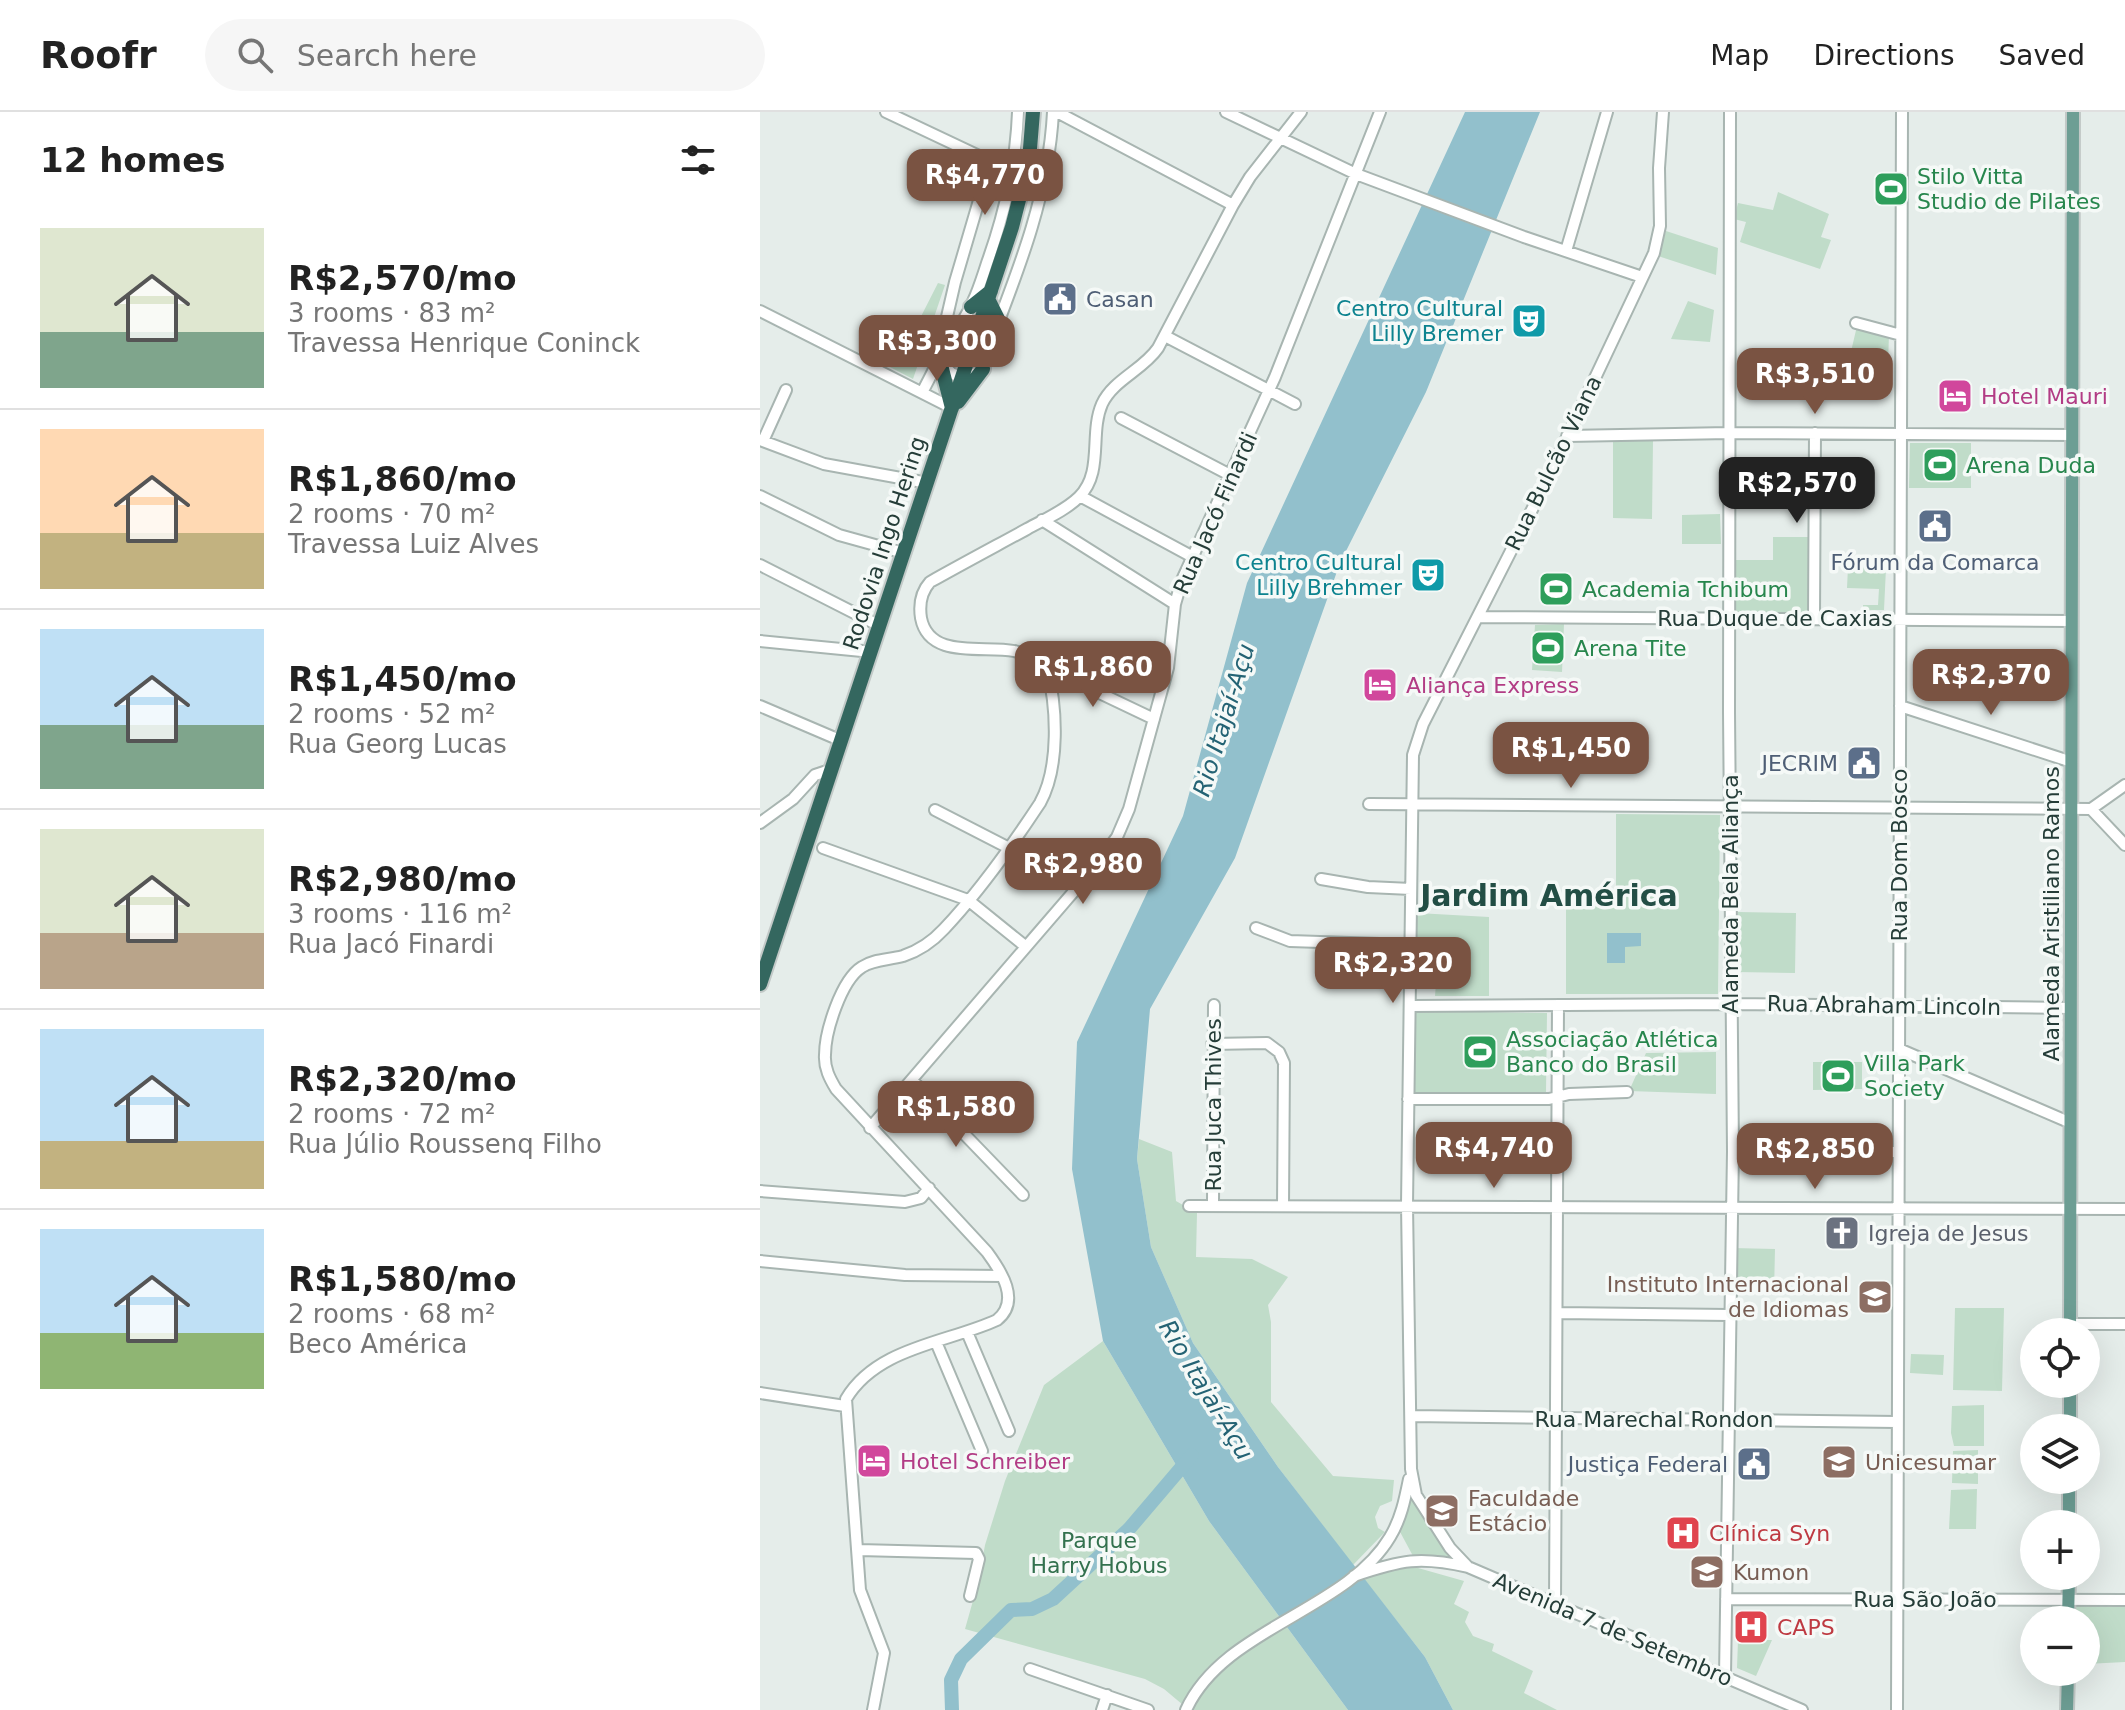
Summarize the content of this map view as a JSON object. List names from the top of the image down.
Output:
{
  "streets": {
    "highway": ["Rodovia Ingo Hering"],
    "main road": ["Alameda Aristiliano Ramos"],
    "street": [
      "Rua Bulcão Viana",
      "Rua Jacó Finardi",
      "Rua Duque de Caxias",
      "Rua Dom Bosco",
      "Alameda Bela Aliança",
      "Rua Abraham Lincoln",
      "Rua Juca Thives",
      "Rua Marechal Rondon",
      "Rua São João",
      "Avenida 7 de Setembro"
    ]
  },
  "crossings": [
    ["Rua Bulcão Viana", "Rua Duque de Caxias"],
    ["Rua Bulcão Viana", "Rua Abraham Lincoln"],
    ["Rua Bulcão Viana", "Rua Marechal Rondon"],
    ["Rua Duque de Caxias", "Rua Dom Bosco"],
    ["Rua Duque de Caxias", "Alameda Bela Aliança"],
    ["Rua Duque de Caxias", "Alameda Aristiliano Ramos"],
    ["Rua Dom Bosco", "Rua Abraham Lincoln"],
    ["Rua Dom Bosco", "Rua Marechal Rondon"],
    ["Rua Dom Bosco", "Rua São João"],
    ["Alameda Bela Aliança", "Rua Abraham Lincoln"],
    ["Alameda Bela Aliança", "Rua Marechal Rondon"],
    ["Alameda Bela Aliança", "Rua São João"],
    ["Alameda Bela Aliança", "Avenida 7 de Setembro"],
    ["Alameda Aristiliano Ramos", "Rua Abraham Lincoln"]
  ],
  "districts": ["Jardim América"],
  "water": ["Rio Itajaí-Açu"],
  "parks": ["Parque Harry Hobus"],
  "places": {
    "sports": [
      "Stilo Vitta Studio de Pilates",
      "Arena Duda",
      "Academia Tchibum",
      "Arena Tite",
      "Associação Atlética Banco do Brasil",
      "Villa Park Society"
    ],
    "public building": [
      "Casan",
      "Fórum da Comarca",
      "JECRIM",
      "Justiça Federal"
    ],
    "theatre": ["Centro Cultural Lilly Bremer", "Centro Cultural Lilly Brehmer"],
    "hotel": ["Hotel Mauri", "Aliança Express", "Hotel Schreiber"],
    "church": ["Igreja de Jesus"],
    "school or university": [
      "Instituto Internacional de Idiomas",
      "Unicesumar",
      "Faculdade Estácio",
      "Kumon"
    ],
    "hospital": ["Clínica Syn", "CAPS"]
  },
  "page": {
    "header": "Roofr",
    "search": "Search here",
    "nav": ["Map", "Directions", "Saved"],
    "heading": "12 homes",
    "price": [
      "R$4,770",
      "R$3,300",
      "R$3,510",
      "R$2,570",
      "R$1,860",
      "R$2,370",
      "R$1,450",
      "R$2,980",
      "R$2,320",
      "R$1,580",
      "R$4,740",
      "R$2,850"
    ],
    "list": [
      {
        "name": "R$2,570/mo",
        "note": "3 rooms · 83 m² · Travessa Henrique Coninck"
      },
      {
        "name": "R$1,860/mo",
        "note": "2 rooms · 70 m² · Travessa Luiz Alves"
      },
      {
        "name": "R$1,450/mo",
        "note": "2 rooms · 52 m² · Rua Georg Lucas"
      },
      {
        "name": "R$2,980/mo",
        "note": "3 rooms · 116 m² · Rua Jacó Finardi"
      },
      {
        "name": "R$2,320/mo",
        "note": "2 rooms · 72 m² · Rua Júlio Roussenq Filho"
      },
      {
        "name": "R$1,580/mo",
        "note": "2 rooms · 68 m² · Beco América"
      }
    ],
    "map_buttons": ["+", "−"]
  }
}
